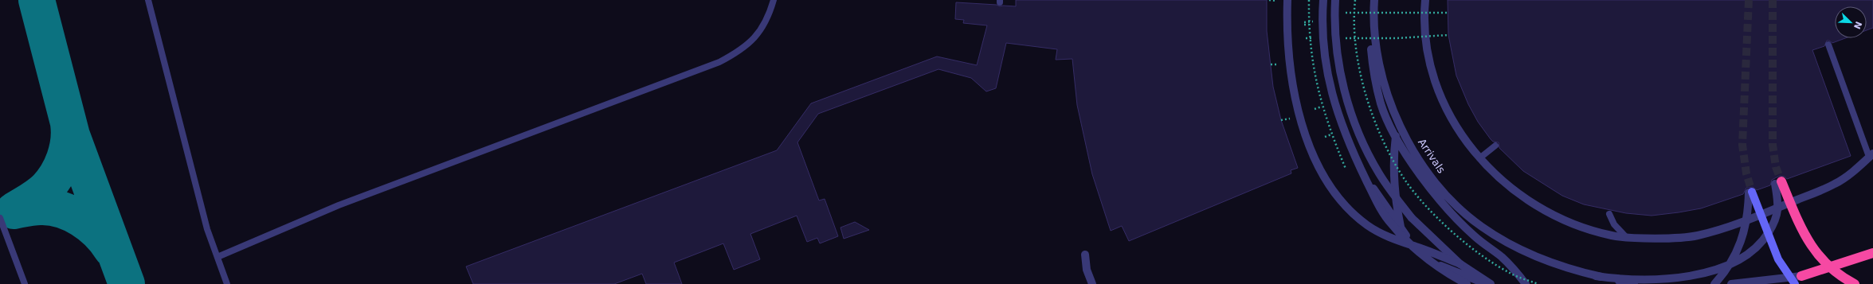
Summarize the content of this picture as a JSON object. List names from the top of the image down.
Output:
{
  "streets": {
    "street": ["Arrivals"]
  },
  "north": "bottom right"
}
